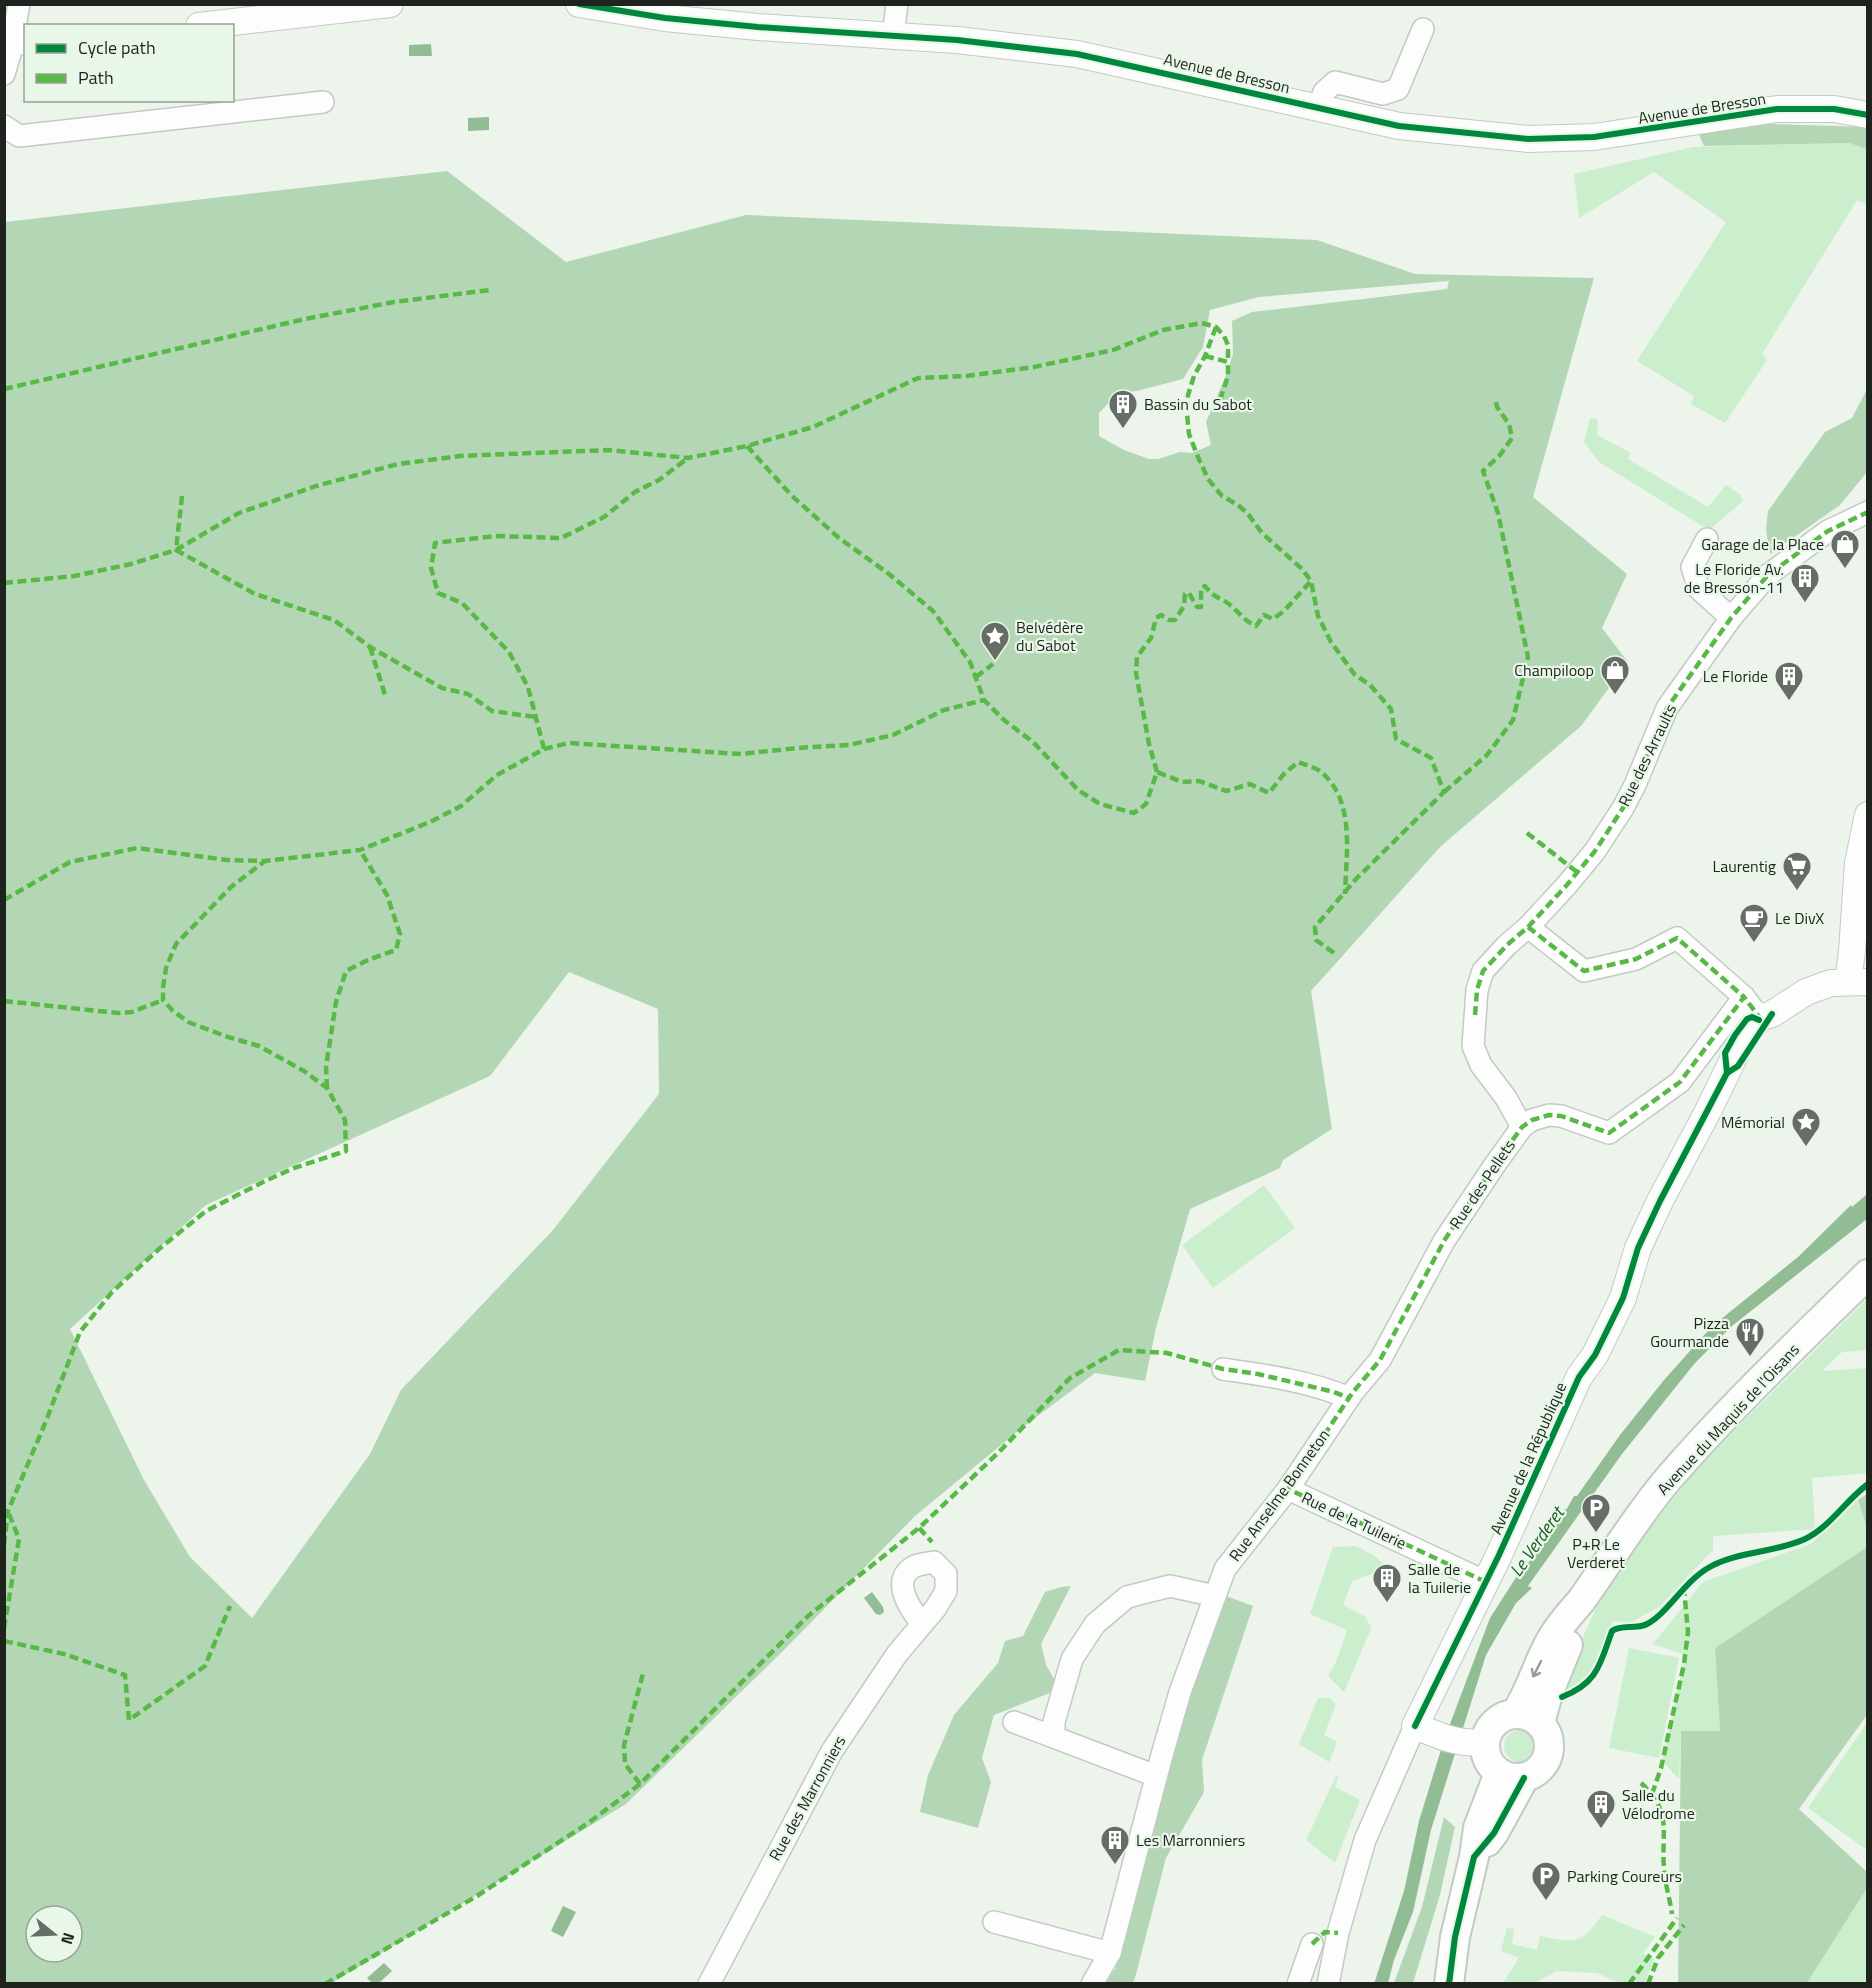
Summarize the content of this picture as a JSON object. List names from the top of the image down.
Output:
{
  "streets": {
    "main road": ["Avenue du Maquis de l'Oisans"],
    "street": [
      "Avenue de Bresson",
      "Rue des Arraults",
      "Rue des Pellets",
      "Avenue de la République",
      "Rue Anselme Bonneton",
      "Rue de la Tuilerie",
      "Rue des Marronniers"
    ]
  },
  "crossings": [
    ["Rue des Arraults", "Rue des Pellets"],
    ["Rue des Pellets", "Rue Anselme Bonneton"],
    ["Avenue de la République", "Rue de la Tuilerie"],
    ["Rue Anselme Bonneton", "Rue de la Tuilerie"]
  ],
  "water": ["Le Verderet"],
  "places": {
    "building": [
      "Bassin du Sabot",
      "Le Floride Av. de Bresson-11",
      "Le Floride",
      "Salle de la Tuilerie",
      "Salle du Vélodrome",
      "Les Marronniers"
    ],
    "shop": ["Garage de la Place", "Champiloop"],
    "place": ["Belvédère du Sabot", "Mémorial"],
    "supermarket": ["Laurentig"],
    "cafe": ["Le DivX"],
    "restaurant": ["Pizza Gourmande"],
    "parking": ["P+R Le Verderet", "Parking Coureurs"]
  },
  "legend": ["Cycle path", "Path"],
  "north": "right"
}
